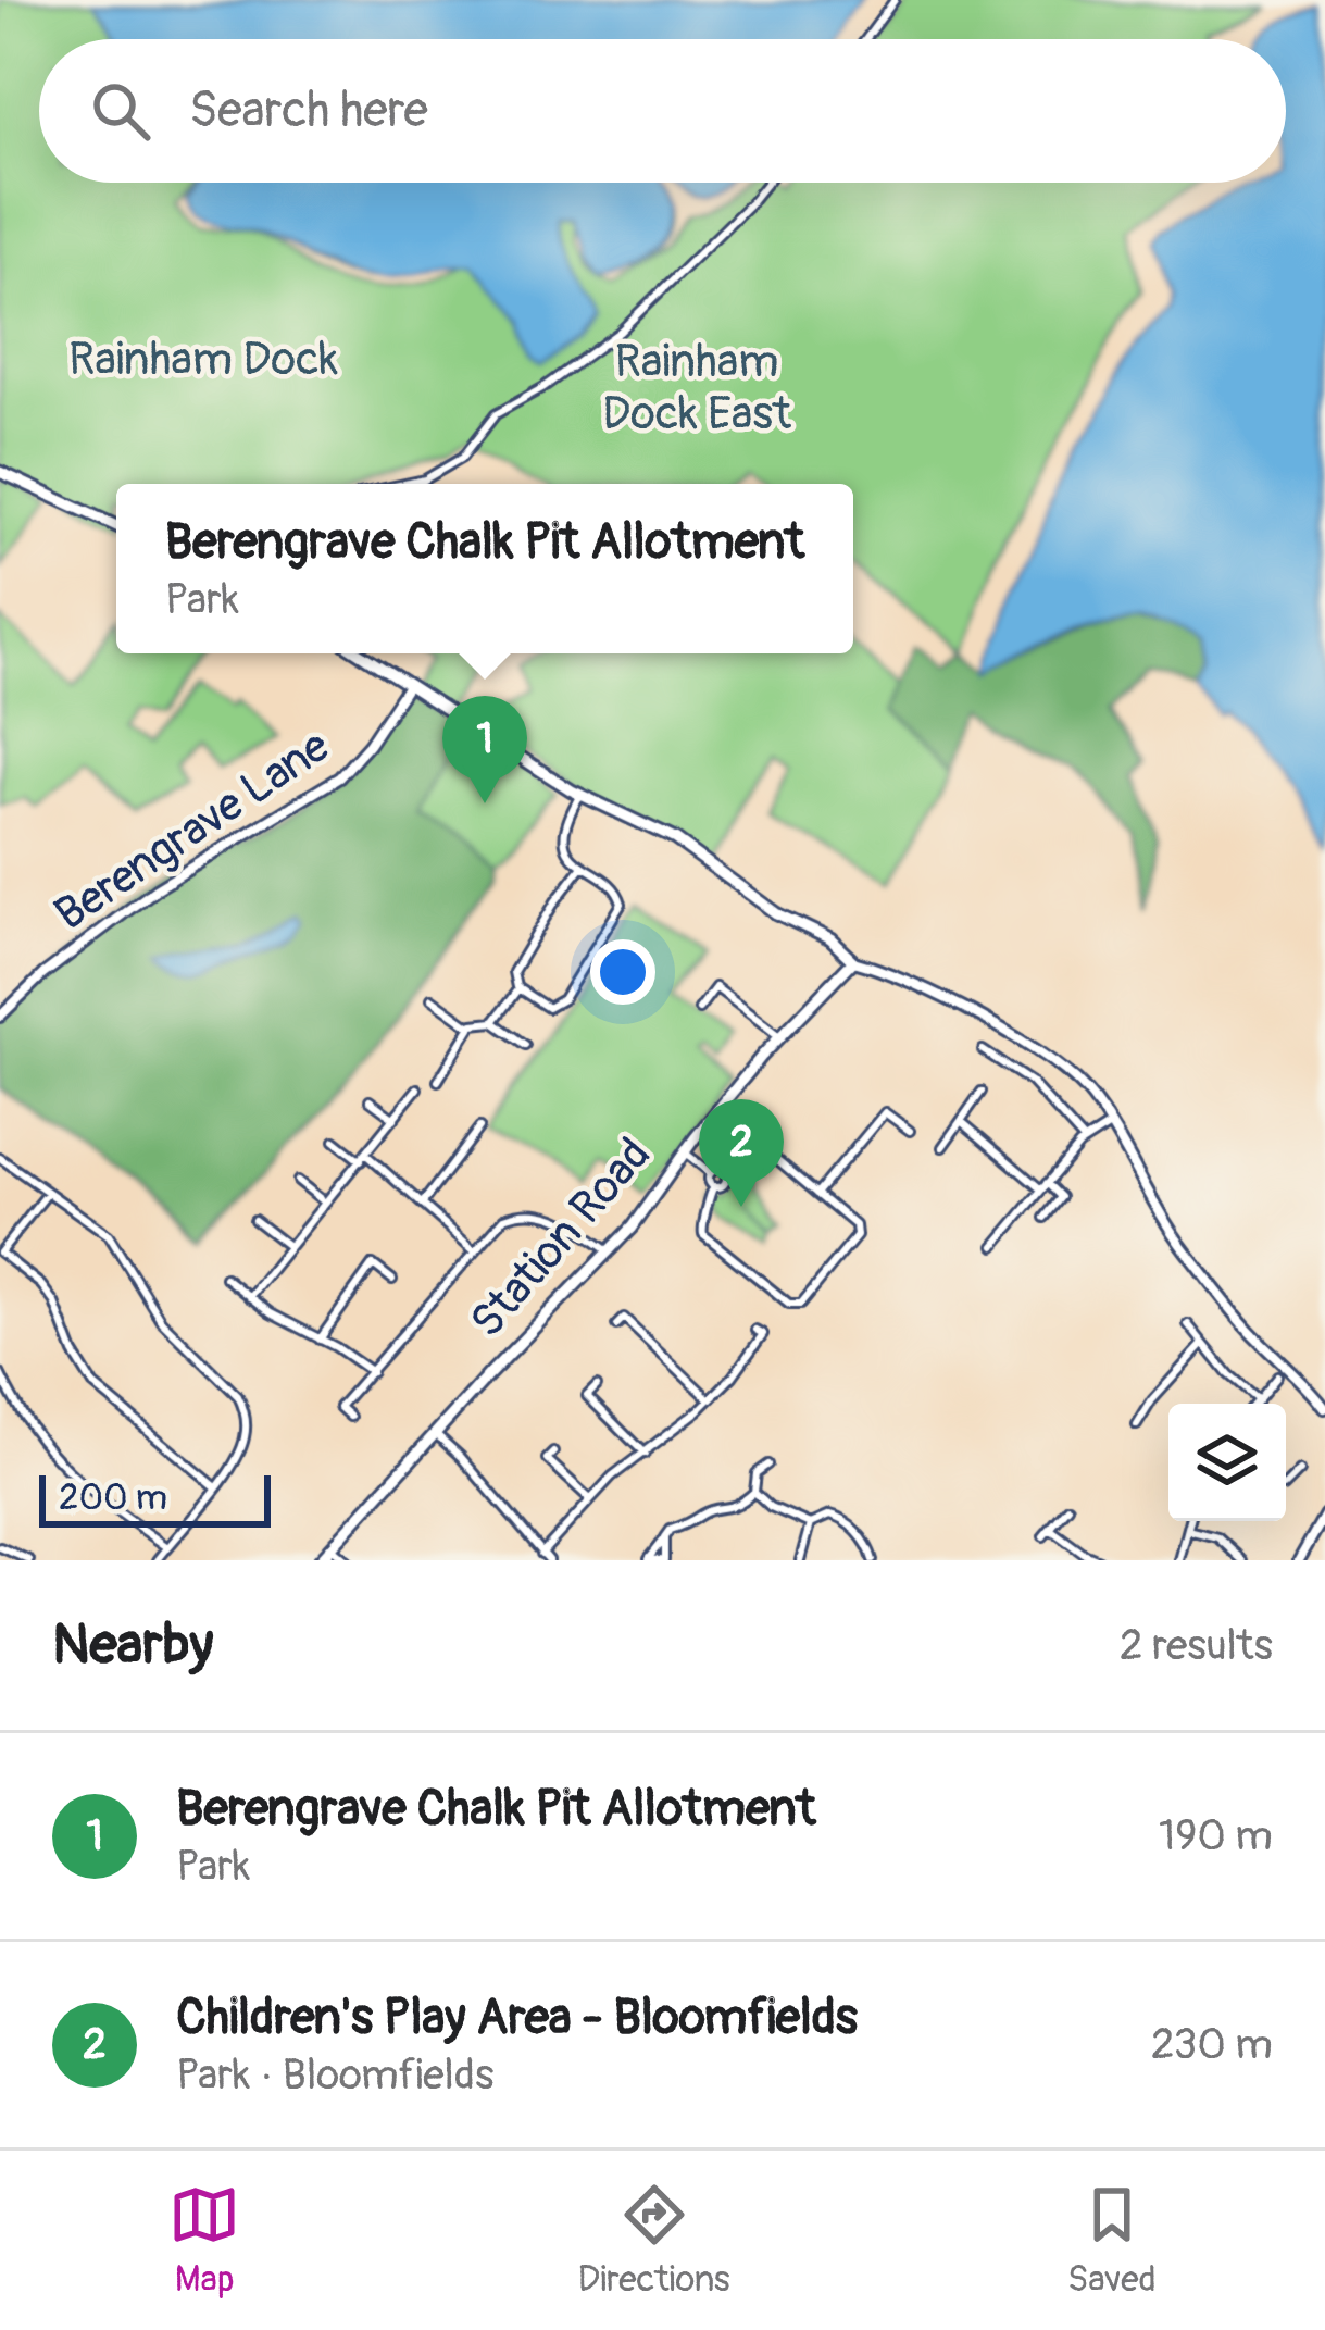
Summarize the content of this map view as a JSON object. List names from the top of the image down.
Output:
{
  "streets": {
    "main road": ["Station Road"],
    "street": ["Berengrave Lane"]
  },
  "parks": ["Rainham Dock", "Rainham Dock East"],
  "scale_bar": "200 m",
  "page": {
    "search": "Search here",
    "popup": ["Berengrave Chalk Pit Allotment", "Park"],
    "pins": ["1", "2"],
    "scale": "200 m",
    "heading": ["Nearby", "2 results"],
    "list": [
      {
        "mark": "1",
        "name": "Berengrave Chalk Pit Allotment",
        "note": "Park",
        "value": "190 m"
      },
      {
        "mark": "2",
        "name": "Children's Play Area - Bloomfields",
        "note": "Park · Bloomfields",
        "value": "230 m"
      }
    ],
    "nav": ["Map", "Directions", "Saved"]
  }
}
